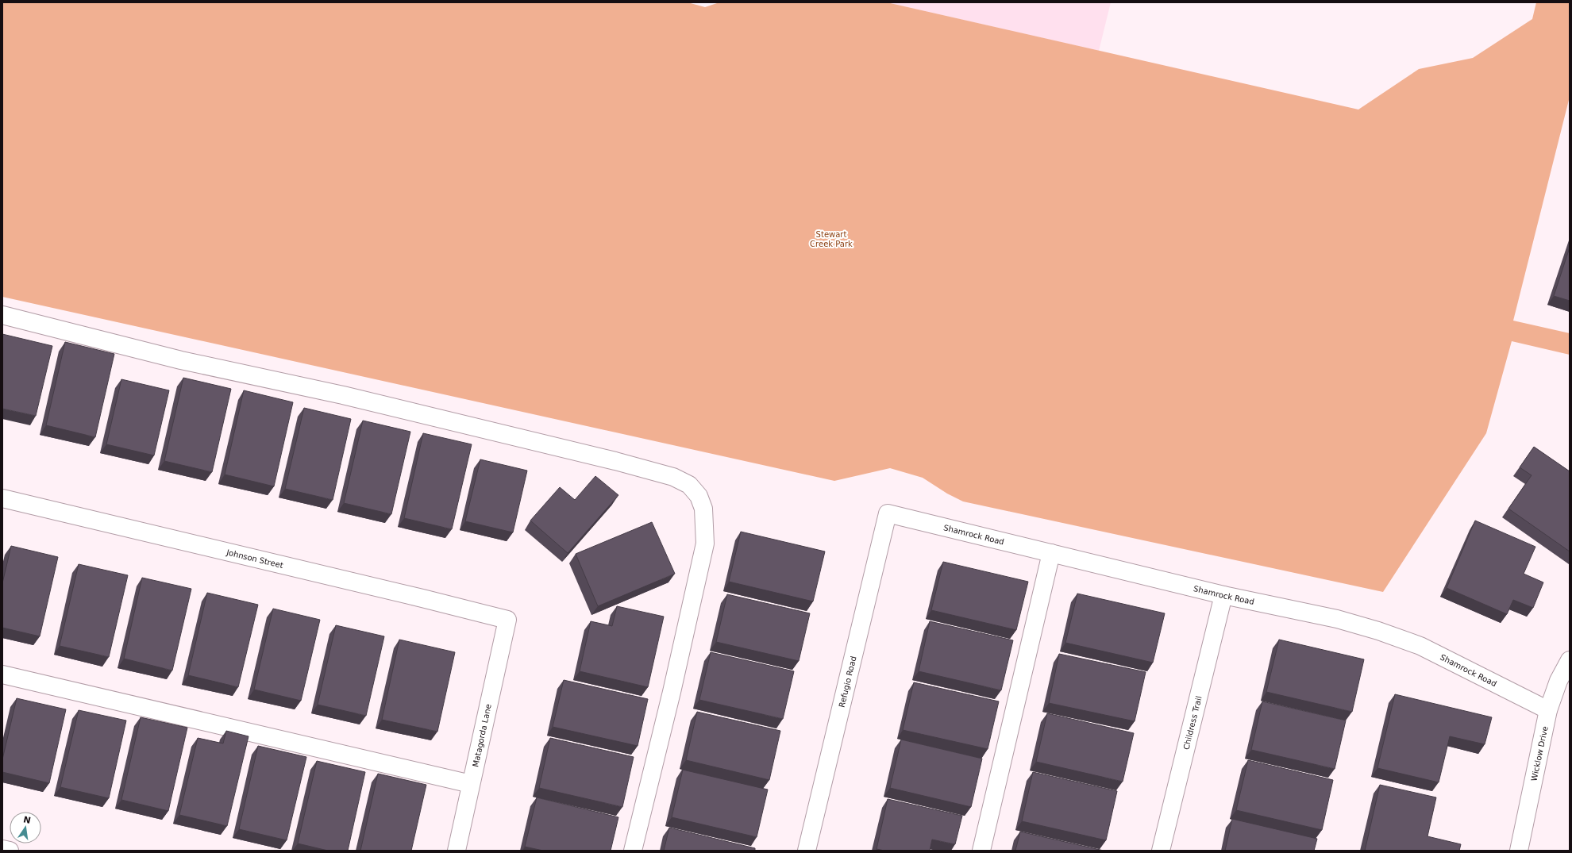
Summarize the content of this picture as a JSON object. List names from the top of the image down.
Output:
{
  "streets": {
    "street": [
      "Shamrock Road",
      "Johnson Street",
      "Refugio Road",
      "Childress Trail",
      "Matagorda Lane",
      "Wicklow Drive"
    ]
  },
  "crossings": [
    ["Shamrock Road", "Refugio Road"],
    ["Shamrock Road", "Childress Trail"],
    ["Shamrock Road", "Wicklow Drive"],
    ["Johnson Street", "Matagorda Lane"]
  ],
  "parks": ["Stewart Creek Park"],
  "north": "top"
}
